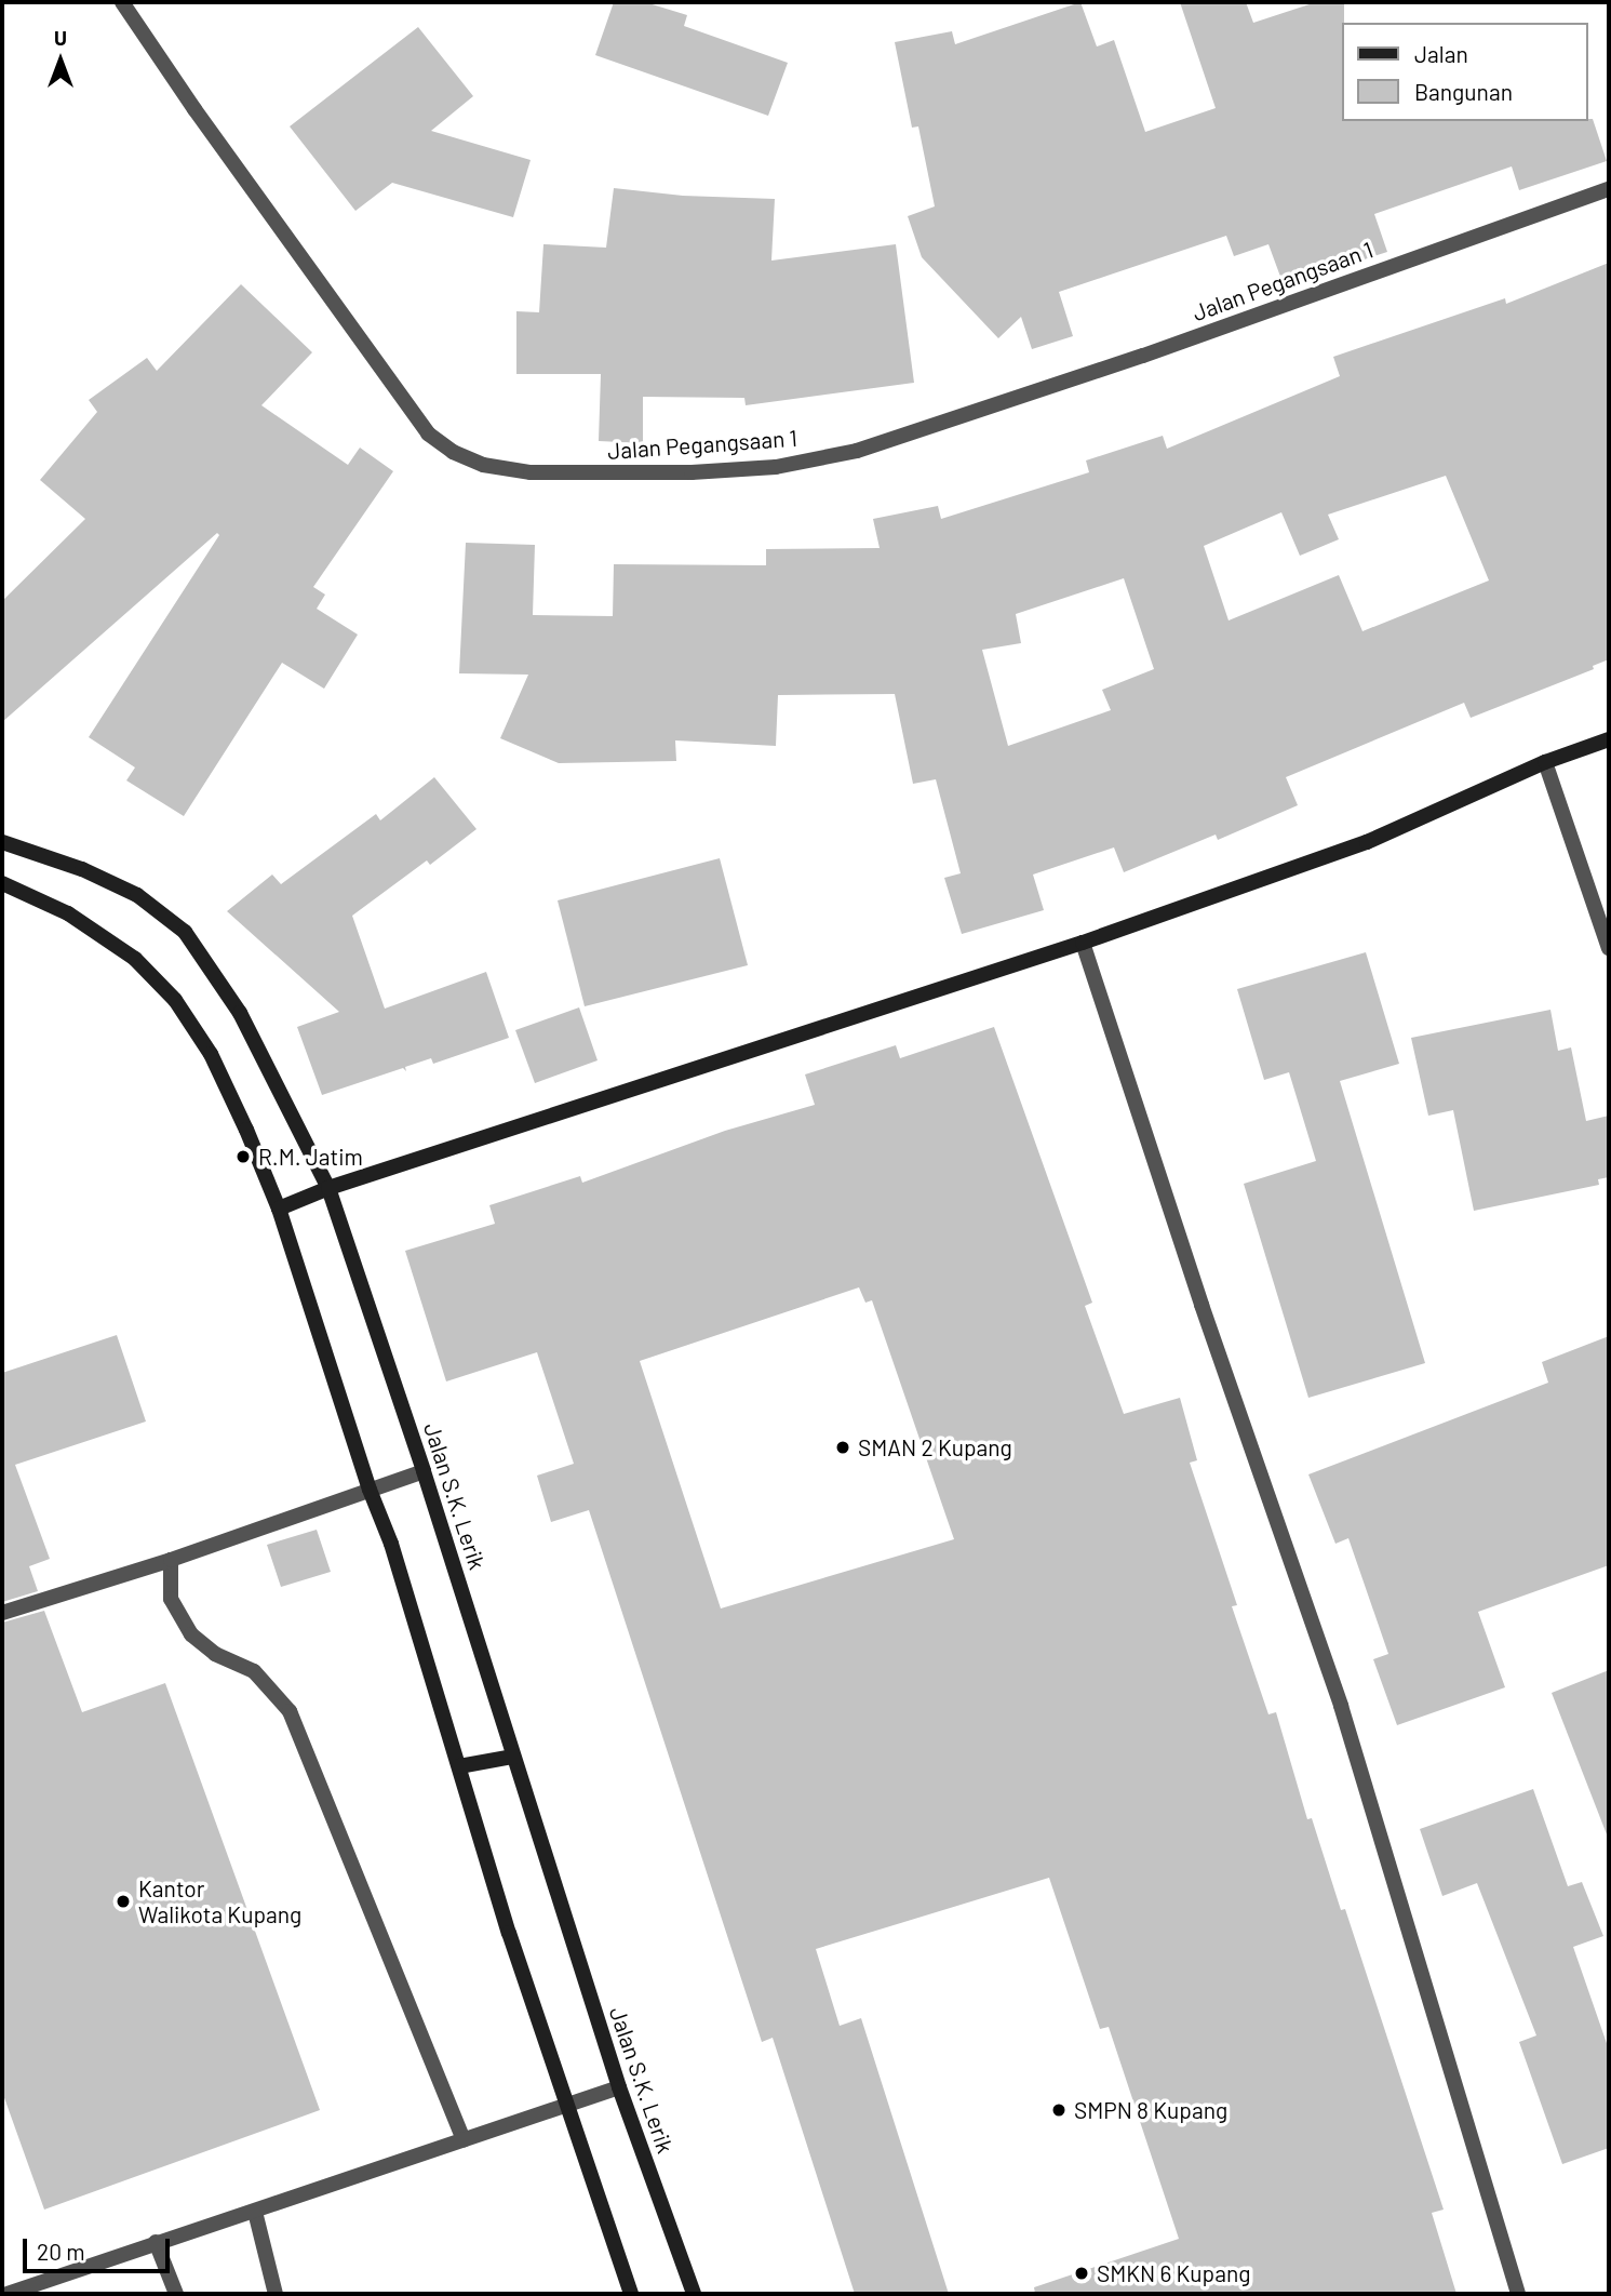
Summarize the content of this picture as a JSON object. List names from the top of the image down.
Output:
{
  "streets": {
    "main road": ["Jalan S.K. Lerik"],
    "street": ["Jalan Pegangsaan 1"]
  },
  "places": [
    "R.M. Jatim",
    "SMAN 2 Kupang",
    "Kantor Walikota Kupang",
    "SMPN 8 Kupang",
    "SMKN 6 Kupang"
  ],
  "legend": ["Jalan", "Bangunan"],
  "scale_bar": "20 m",
  "north": "top"
}
